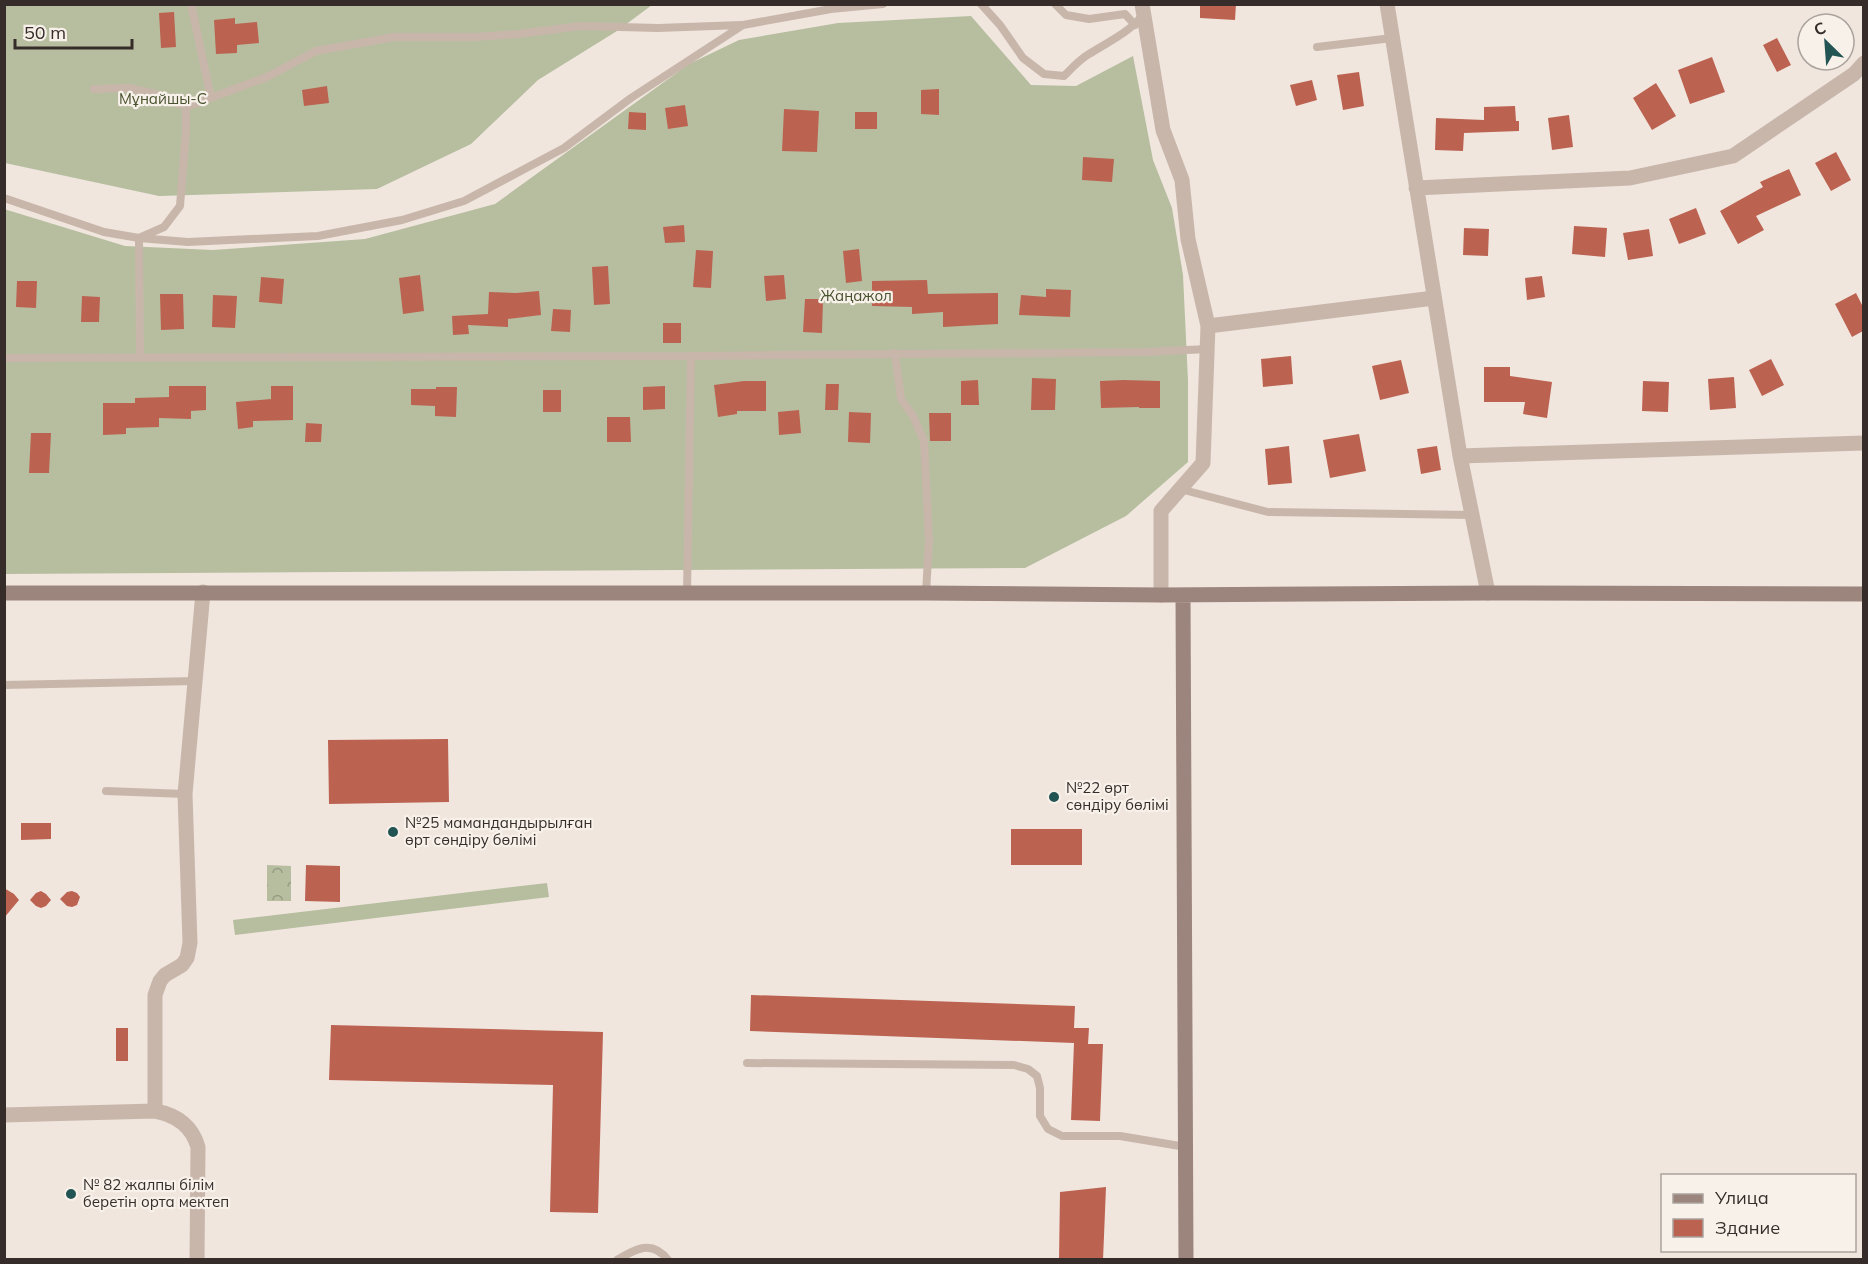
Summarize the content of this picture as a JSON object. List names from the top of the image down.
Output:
{
  "parks": ["Мұнайшы-С", "Жаңажол"],
  "places": ["№22 өрт сөндіру бөлімі", "№25 мамандандырылған өрт сөндіру бөлімі", "№ 82 жалпы білім беретін орта мектеп"],
  "legend": ["Улица", "Здание"],
  "scale_bar": "50 m",
  "north": "top left"
}
